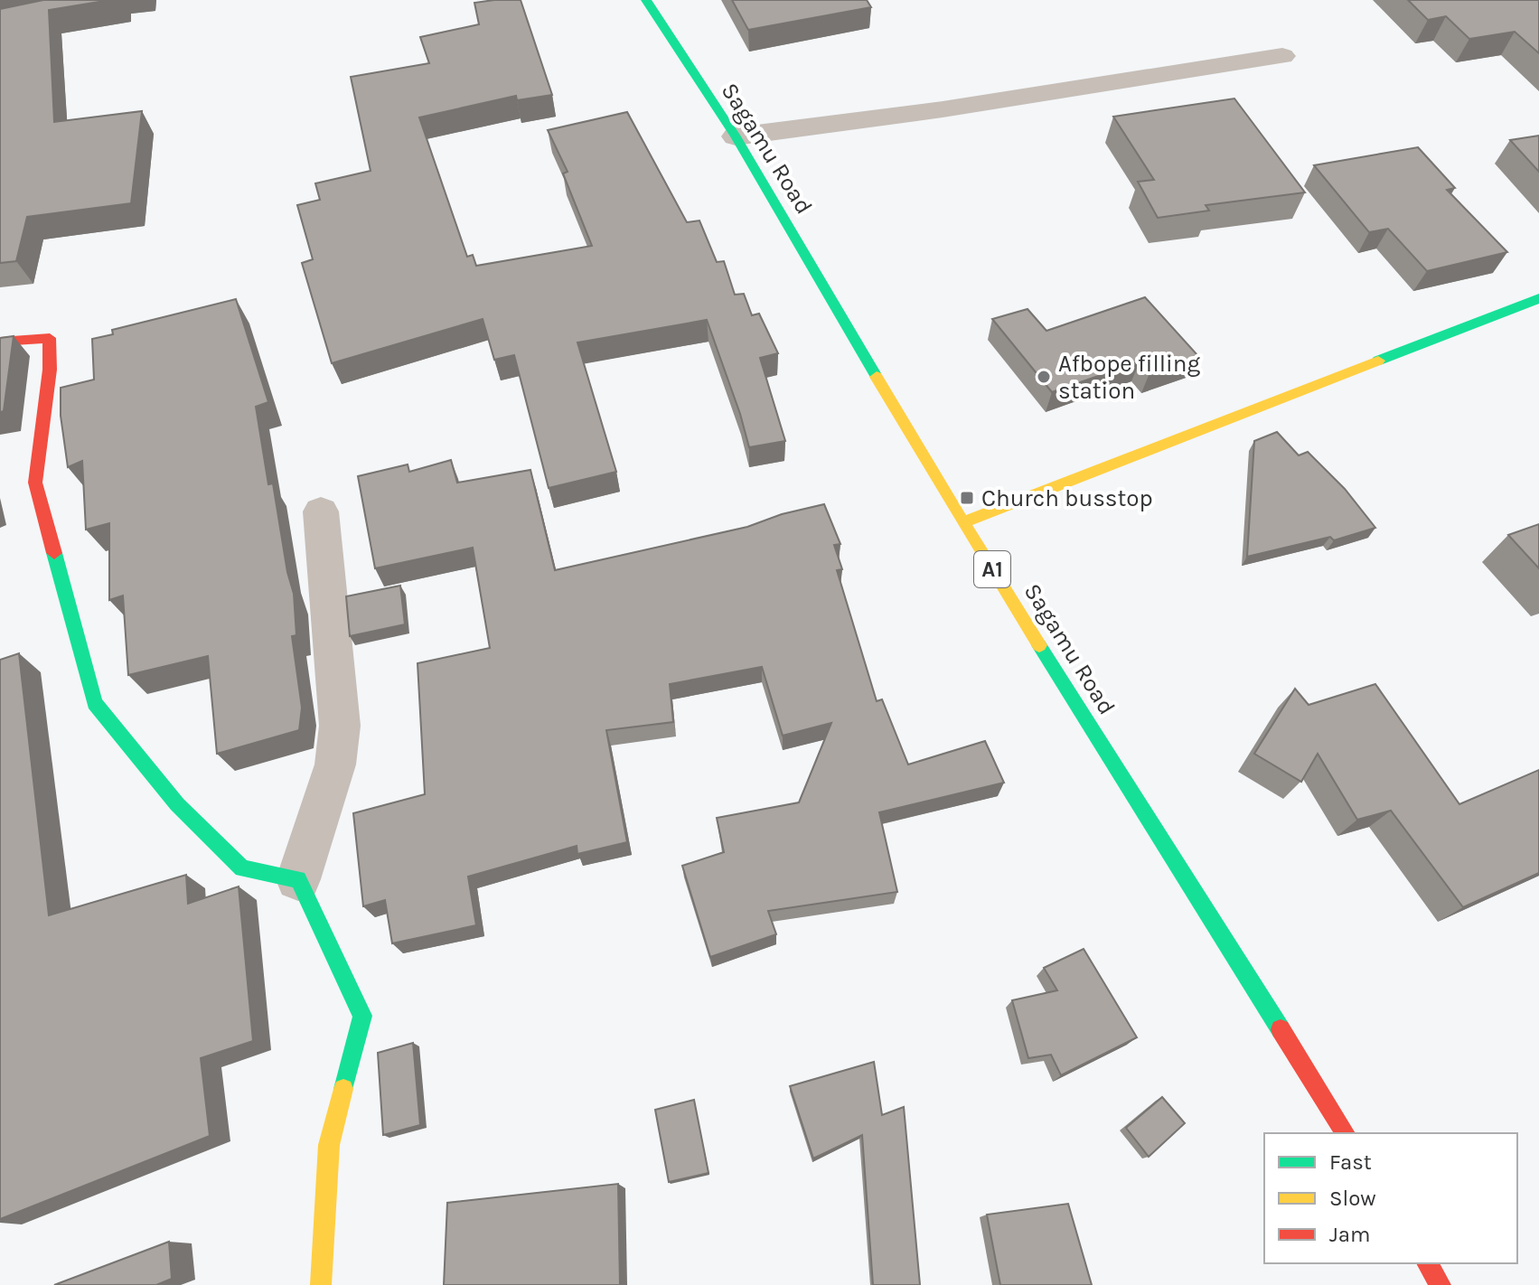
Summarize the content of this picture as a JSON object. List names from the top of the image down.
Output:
{
  "streets": {
    "main road": ["Sagamu Road", "A1"]
  },
  "places": {
    "other": ["Afbope filling station"],
    "transit": ["Church busstop"]
  },
  "legend": ["Fast", "Slow", "Jam"]
}
